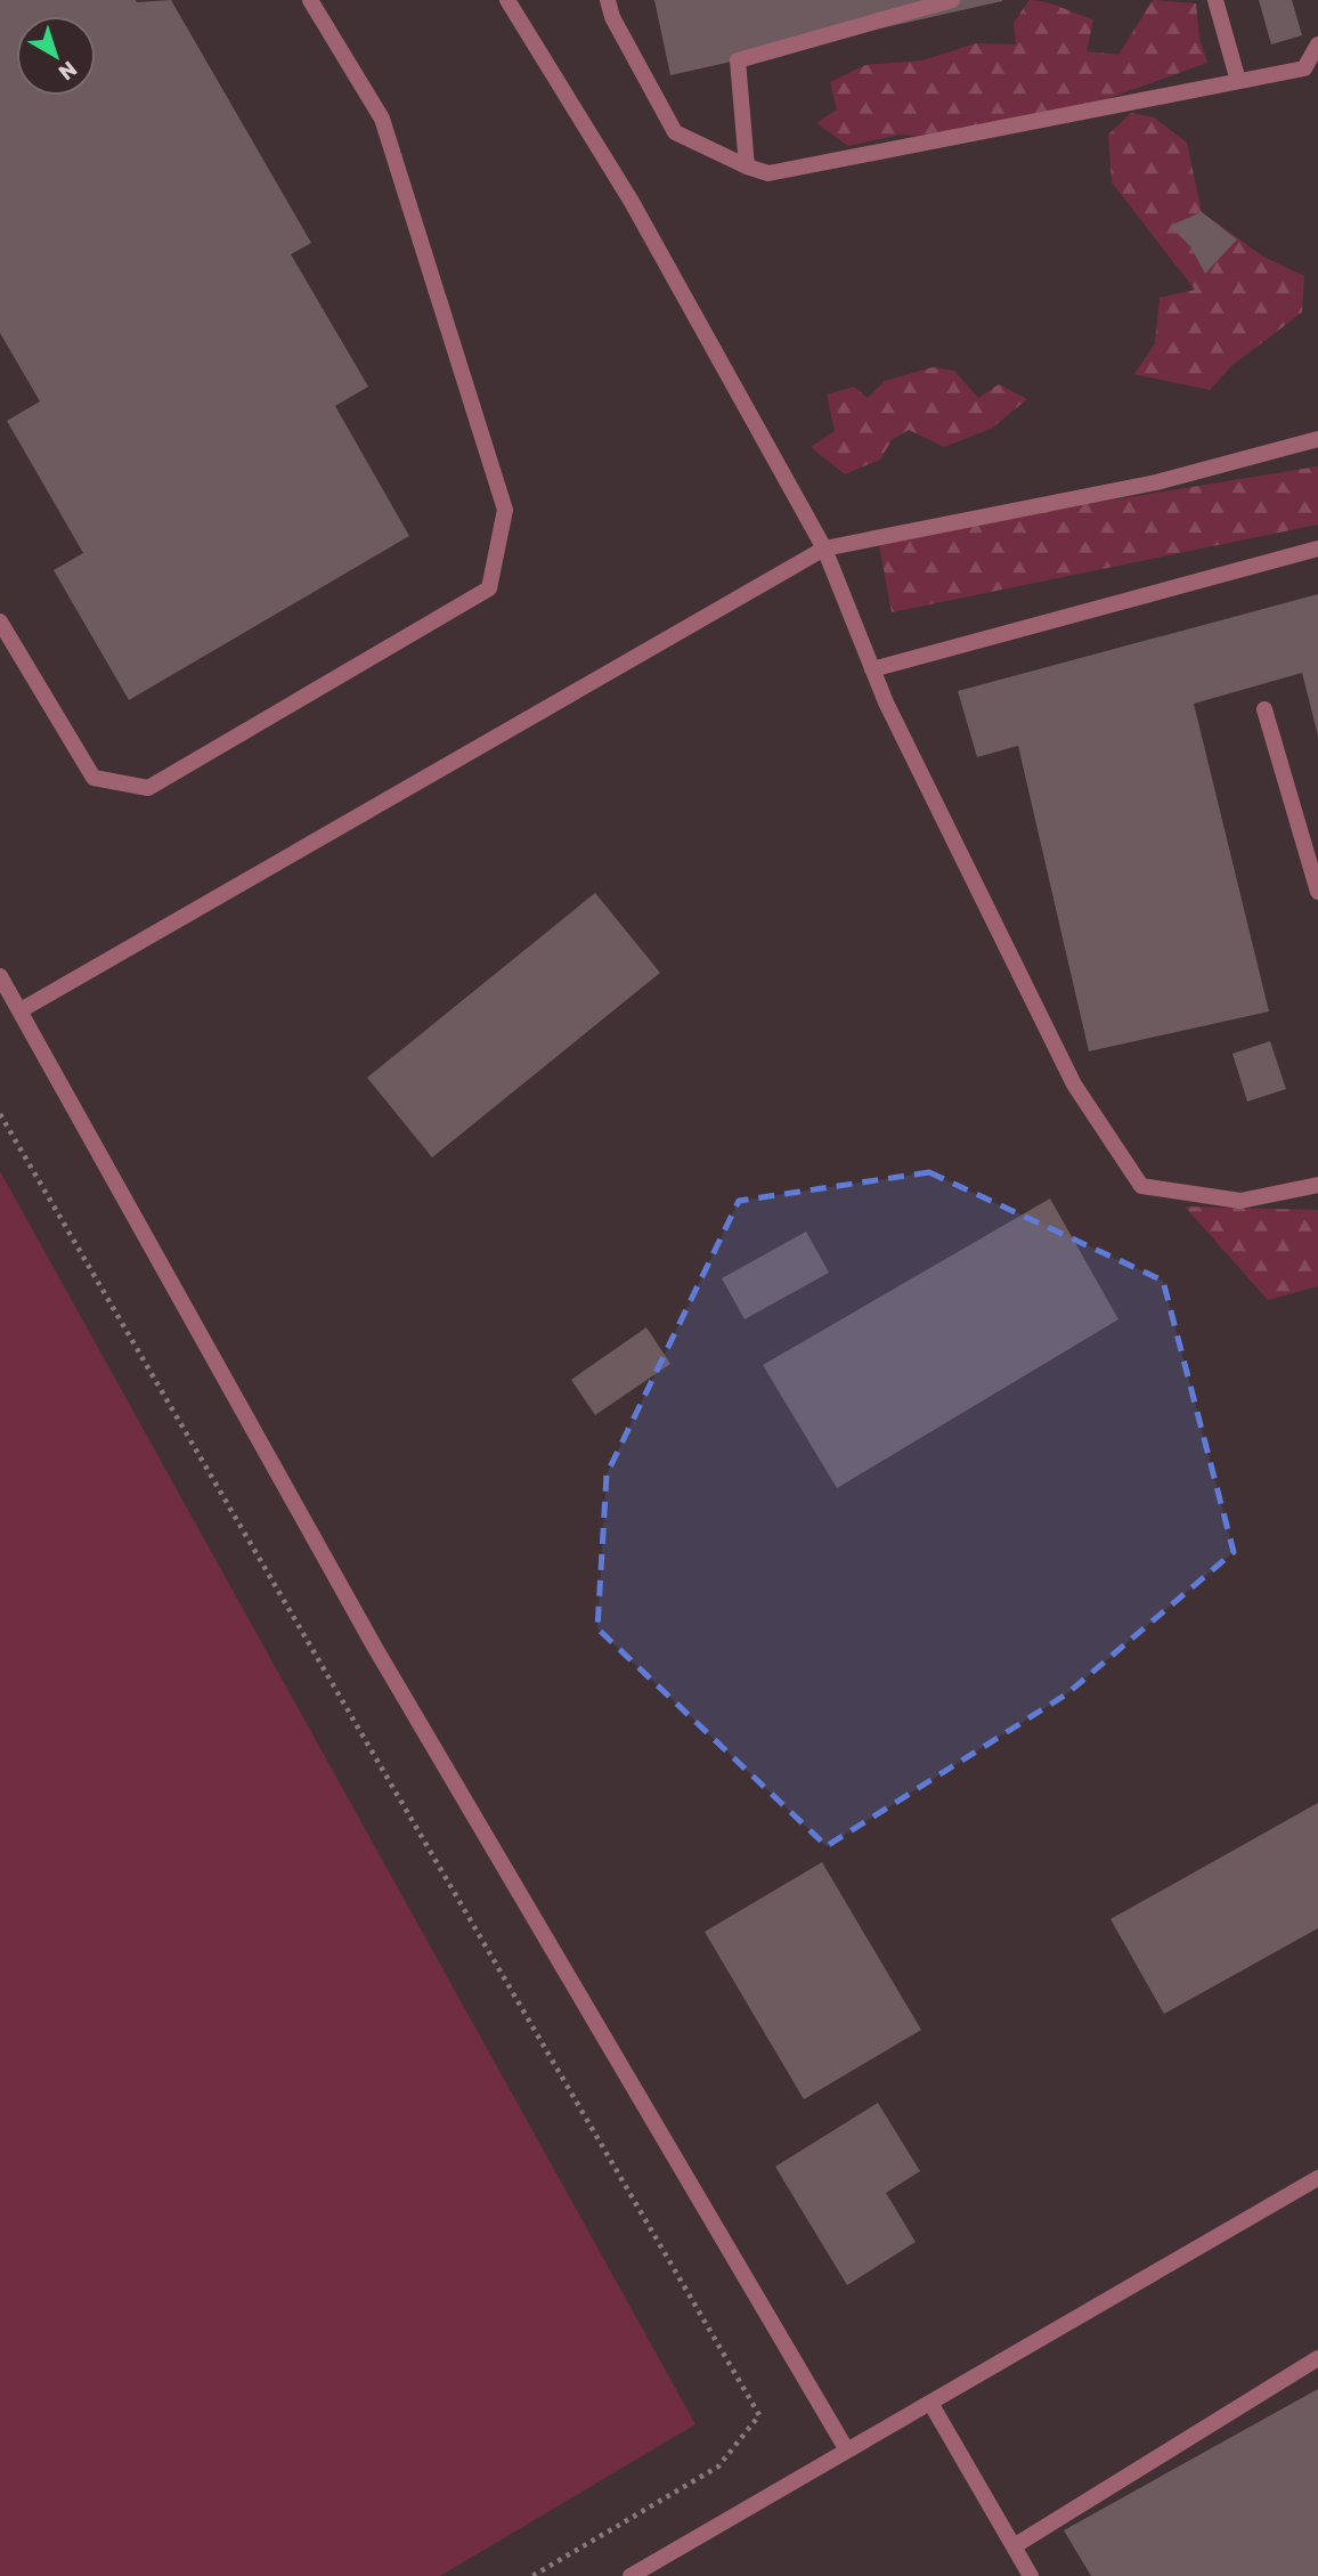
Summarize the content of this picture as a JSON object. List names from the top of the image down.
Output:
{
  "north": "bottom right"
}
